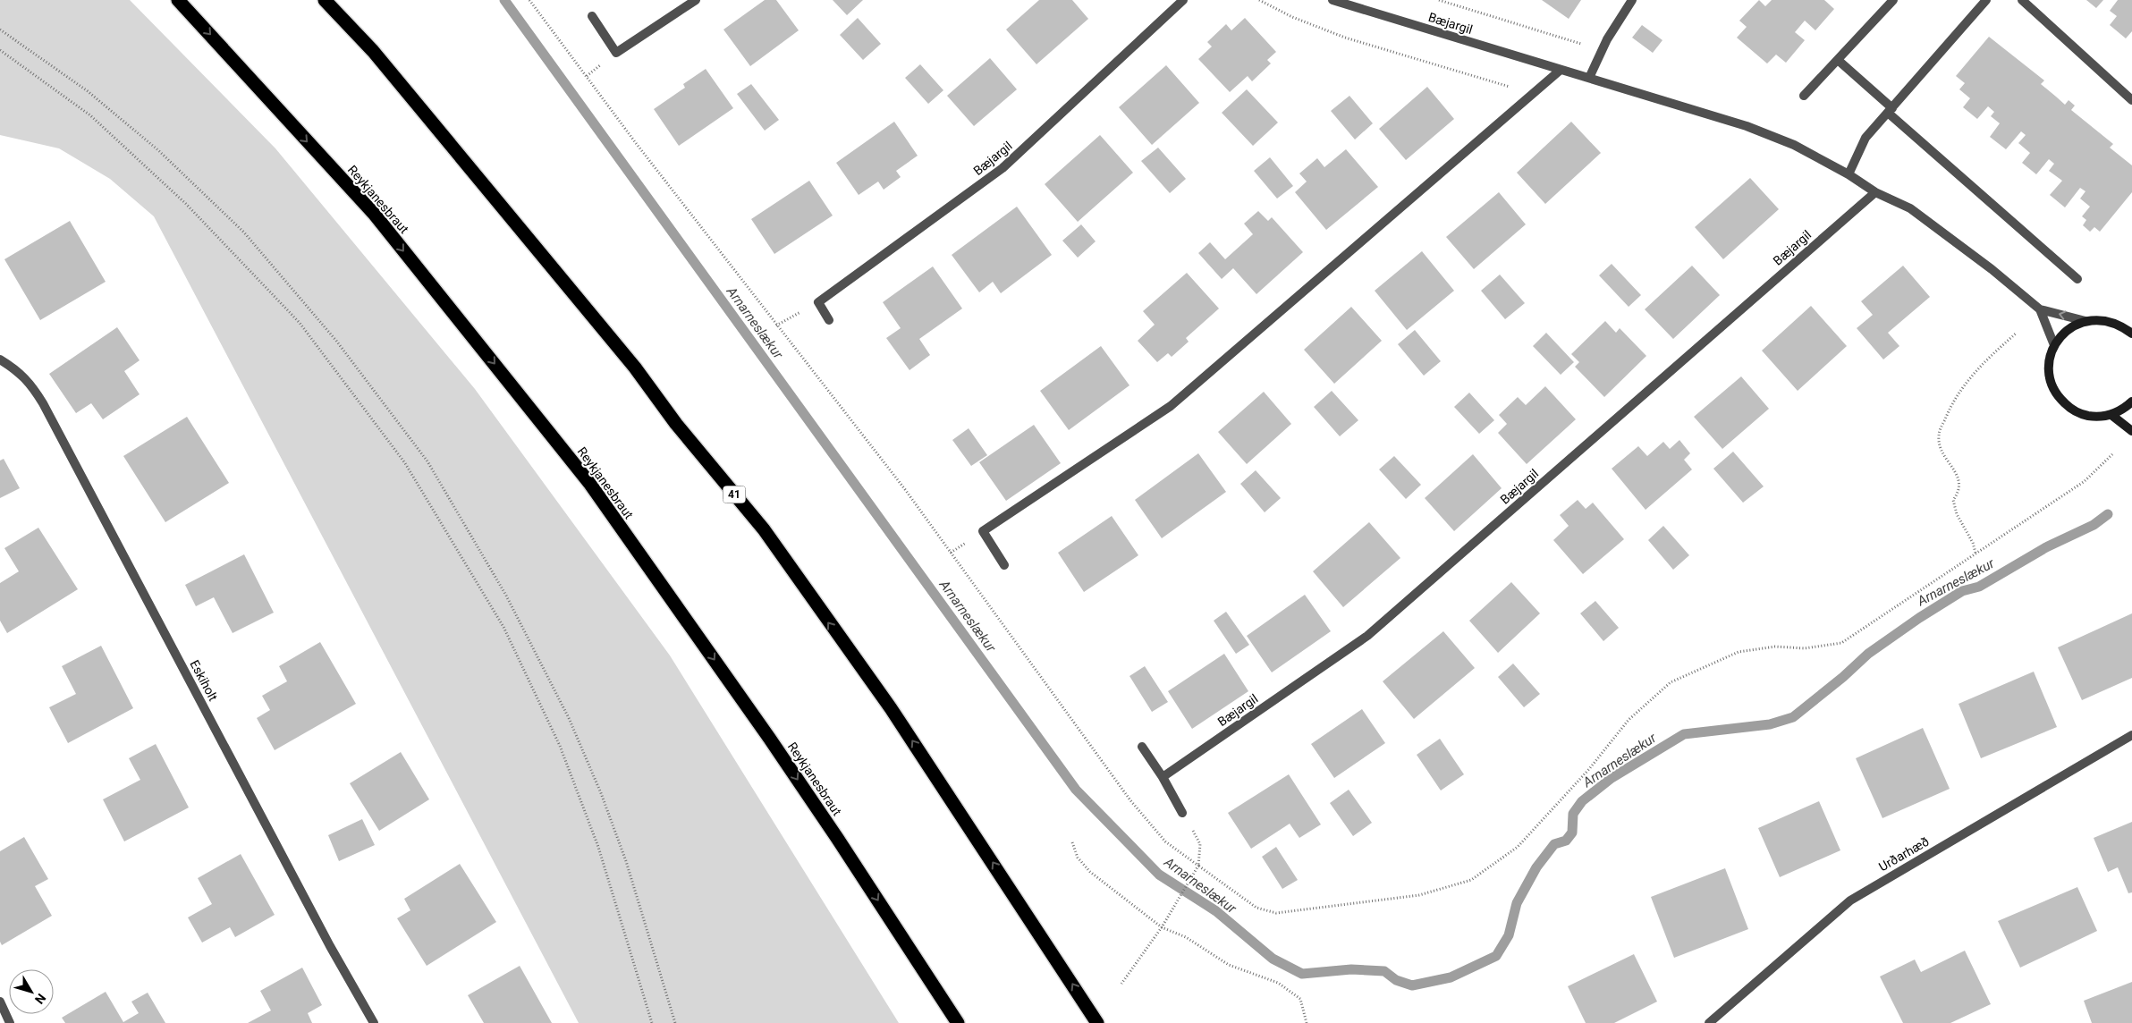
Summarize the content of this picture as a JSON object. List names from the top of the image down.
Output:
{
  "streets": {
    "highway": ["Reykjanesbraut", "41"],
    "street": ["Bæjargil", "Eskiholt", "Urðarhæð"]
  },
  "water": ["Arnarneslækur"],
  "north": "bottom right"
}
